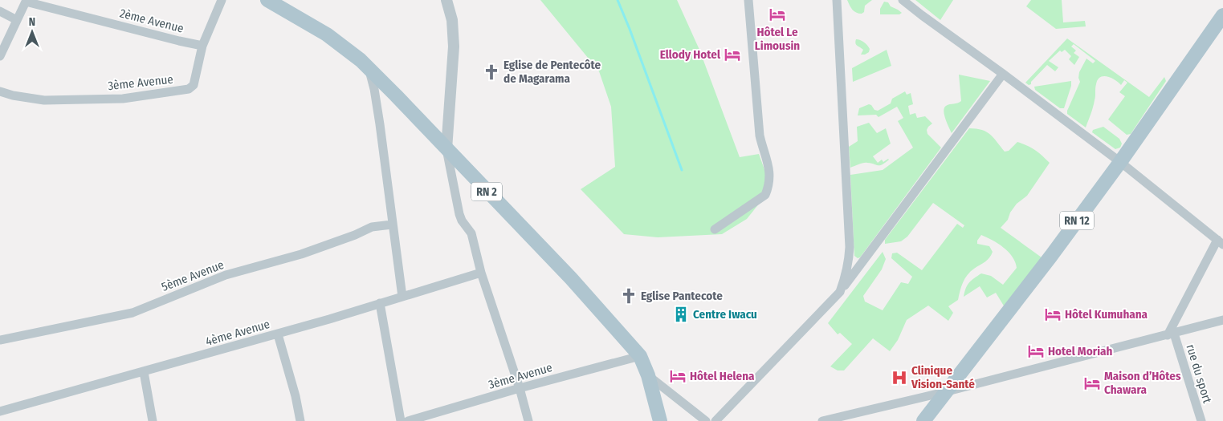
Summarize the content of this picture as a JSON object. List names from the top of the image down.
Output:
{
  "streets": {
    "main road": ["RN 2", "RN 12"],
    "street": [
      "2ème Avenue",
      "3ème Avenue",
      "5ème Avenue",
      "4ème Avenue",
      "rue du sport"
    ]
  },
  "crossings": [
    ["2ème Avenue", "3ème Avenue"],
    ["3ème Avenue", "RN 2"]
  ],
  "places": {
    "hotel": [
      "Hôtel Le Limousin",
      "Ellody Hotel",
      "Hôtel Kumuhana",
      "Hotel Moriah",
      "Hôtel Helena",
      "Maison d’Hôtes Chawara"
    ],
    "church": ["Eglise de Pentecôte de Magarama", "Eglise Pantecote"],
    "building": ["Centre Iwacu"],
    "hospital": ["Clinique Vision-Santé"]
  },
  "north": "top"
}
